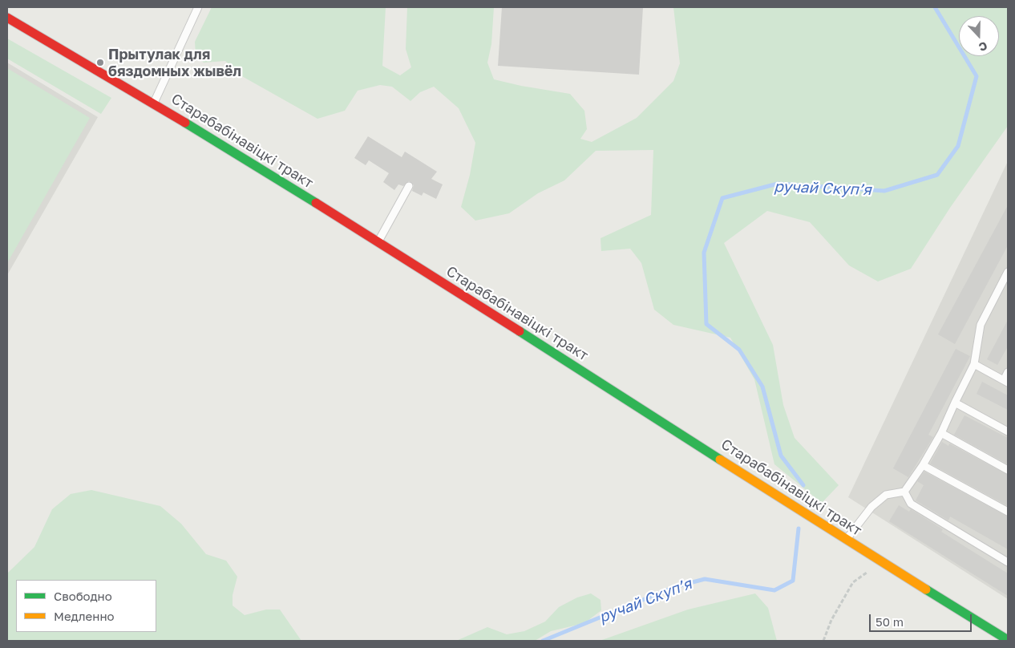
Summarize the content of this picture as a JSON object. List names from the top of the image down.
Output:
{
  "streets": {
    "street": ["Старабабінавіцкі тракт"]
  },
  "water": ["ручай Скупʼя"],
  "places": ["Прытулак для бяздомных жывёл"],
  "legend": ["Свободно", "Медленно"],
  "scale_bar": "50 m",
  "north": "bottom"
}
